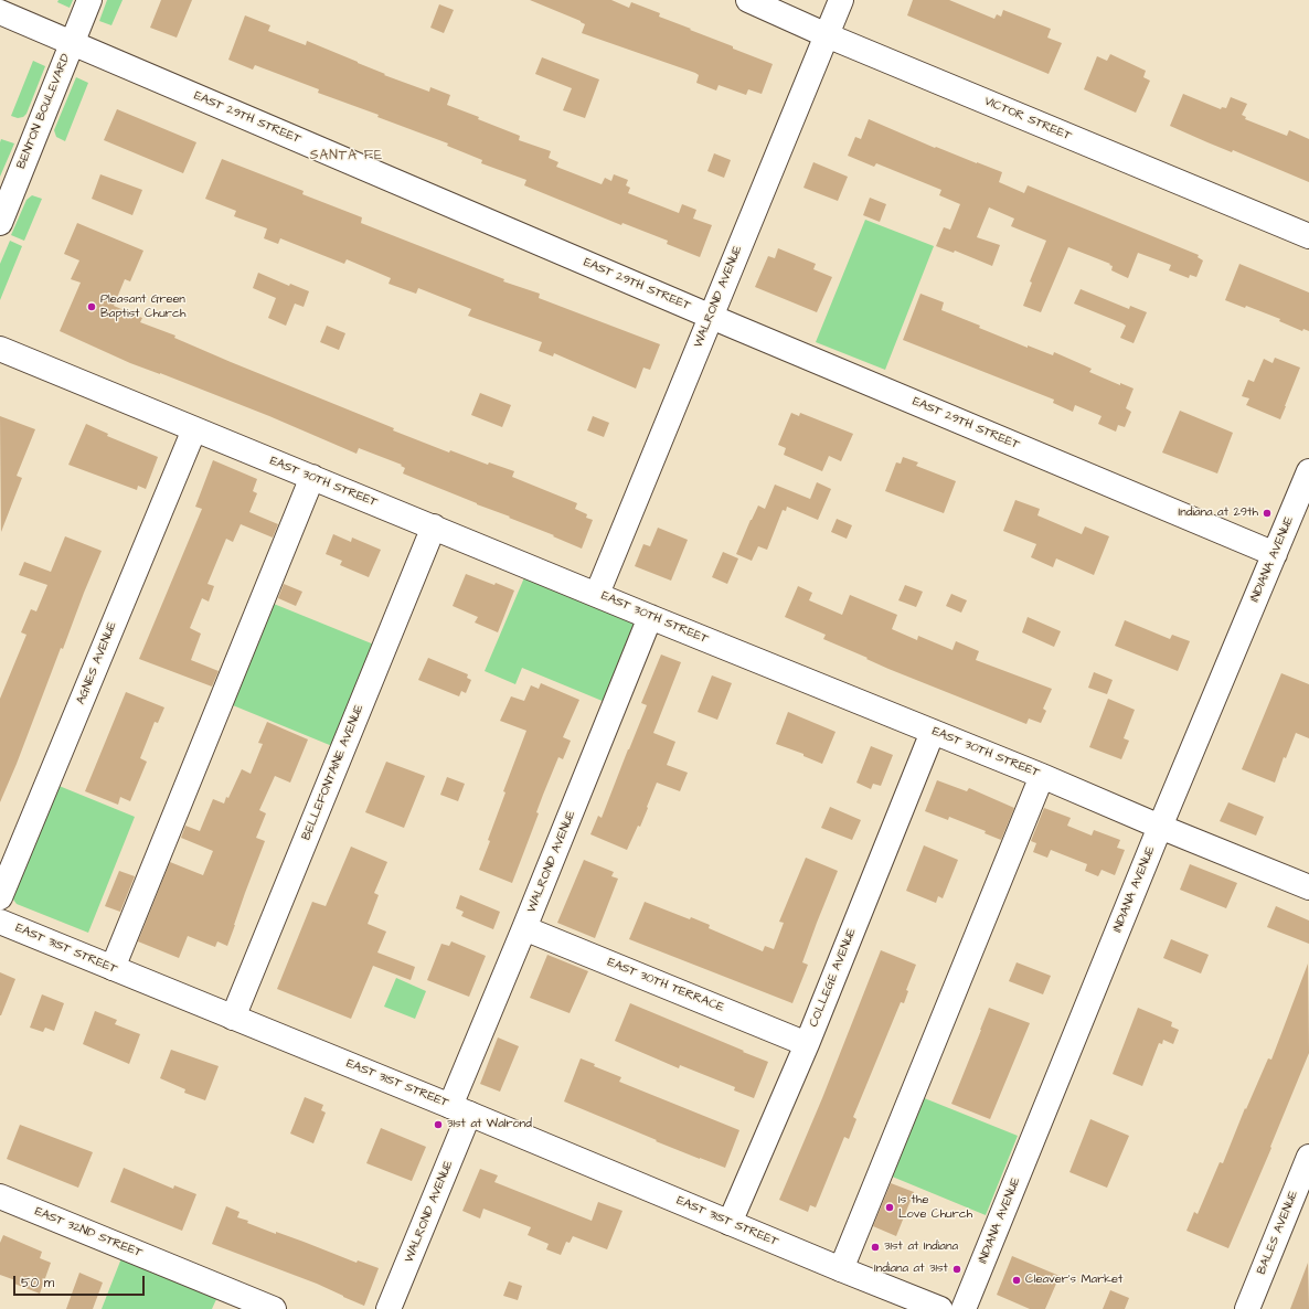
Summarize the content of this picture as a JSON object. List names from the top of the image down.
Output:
{
  "streets": {
    "street": [
      "BENTON BOULEVARD",
      "EAST 29TH STREET",
      "VICTOR STREET",
      "WALROND AVENUE",
      "EAST 30TH STREET",
      "INDIANA AVENUE",
      "AGNES AVENUE",
      "BELLEFONTAINE AVENUE",
      "EAST 31ST STREET",
      "COLLEGE AVENUE",
      "EAST 30TH TERRACE",
      "EAST 32ND STREET",
      "BALES AVENUE"
    ]
  },
  "crossings": [
    ["BENTON BOULEVARD", "EAST 29TH STREET"],
    ["EAST 29TH STREET", "WALROND AVENUE"],
    ["EAST 29TH STREET", "INDIANA AVENUE"],
    ["VICTOR STREET", "WALROND AVENUE"],
    ["WALROND AVENUE", "EAST 30TH STREET"],
    ["WALROND AVENUE", "EAST 31ST STREET"],
    ["WALROND AVENUE", "EAST 30TH TERRACE"],
    ["EAST 30TH STREET", "INDIANA AVENUE"],
    ["EAST 30TH STREET", "AGNES AVENUE"],
    ["EAST 30TH STREET", "BELLEFONTAINE AVENUE"],
    ["EAST 30TH STREET", "COLLEGE AVENUE"],
    ["BELLEFONTAINE AVENUE", "EAST 31ST STREET"],
    ["EAST 31ST STREET", "COLLEGE AVENUE"],
    ["COLLEGE AVENUE", "EAST 30TH TERRACE"]
  ],
  "districts": ["SANTA FE"],
  "places": [
    "Pleasant Green Baptist Church",
    "Indiana at 29th",
    "31st at Walrond",
    "Is the Love Church",
    "31st at Indiana",
    "Indiana at 31st",
    "Cleaver's Market"
  ],
  "scale_bar": "50 m"
}
